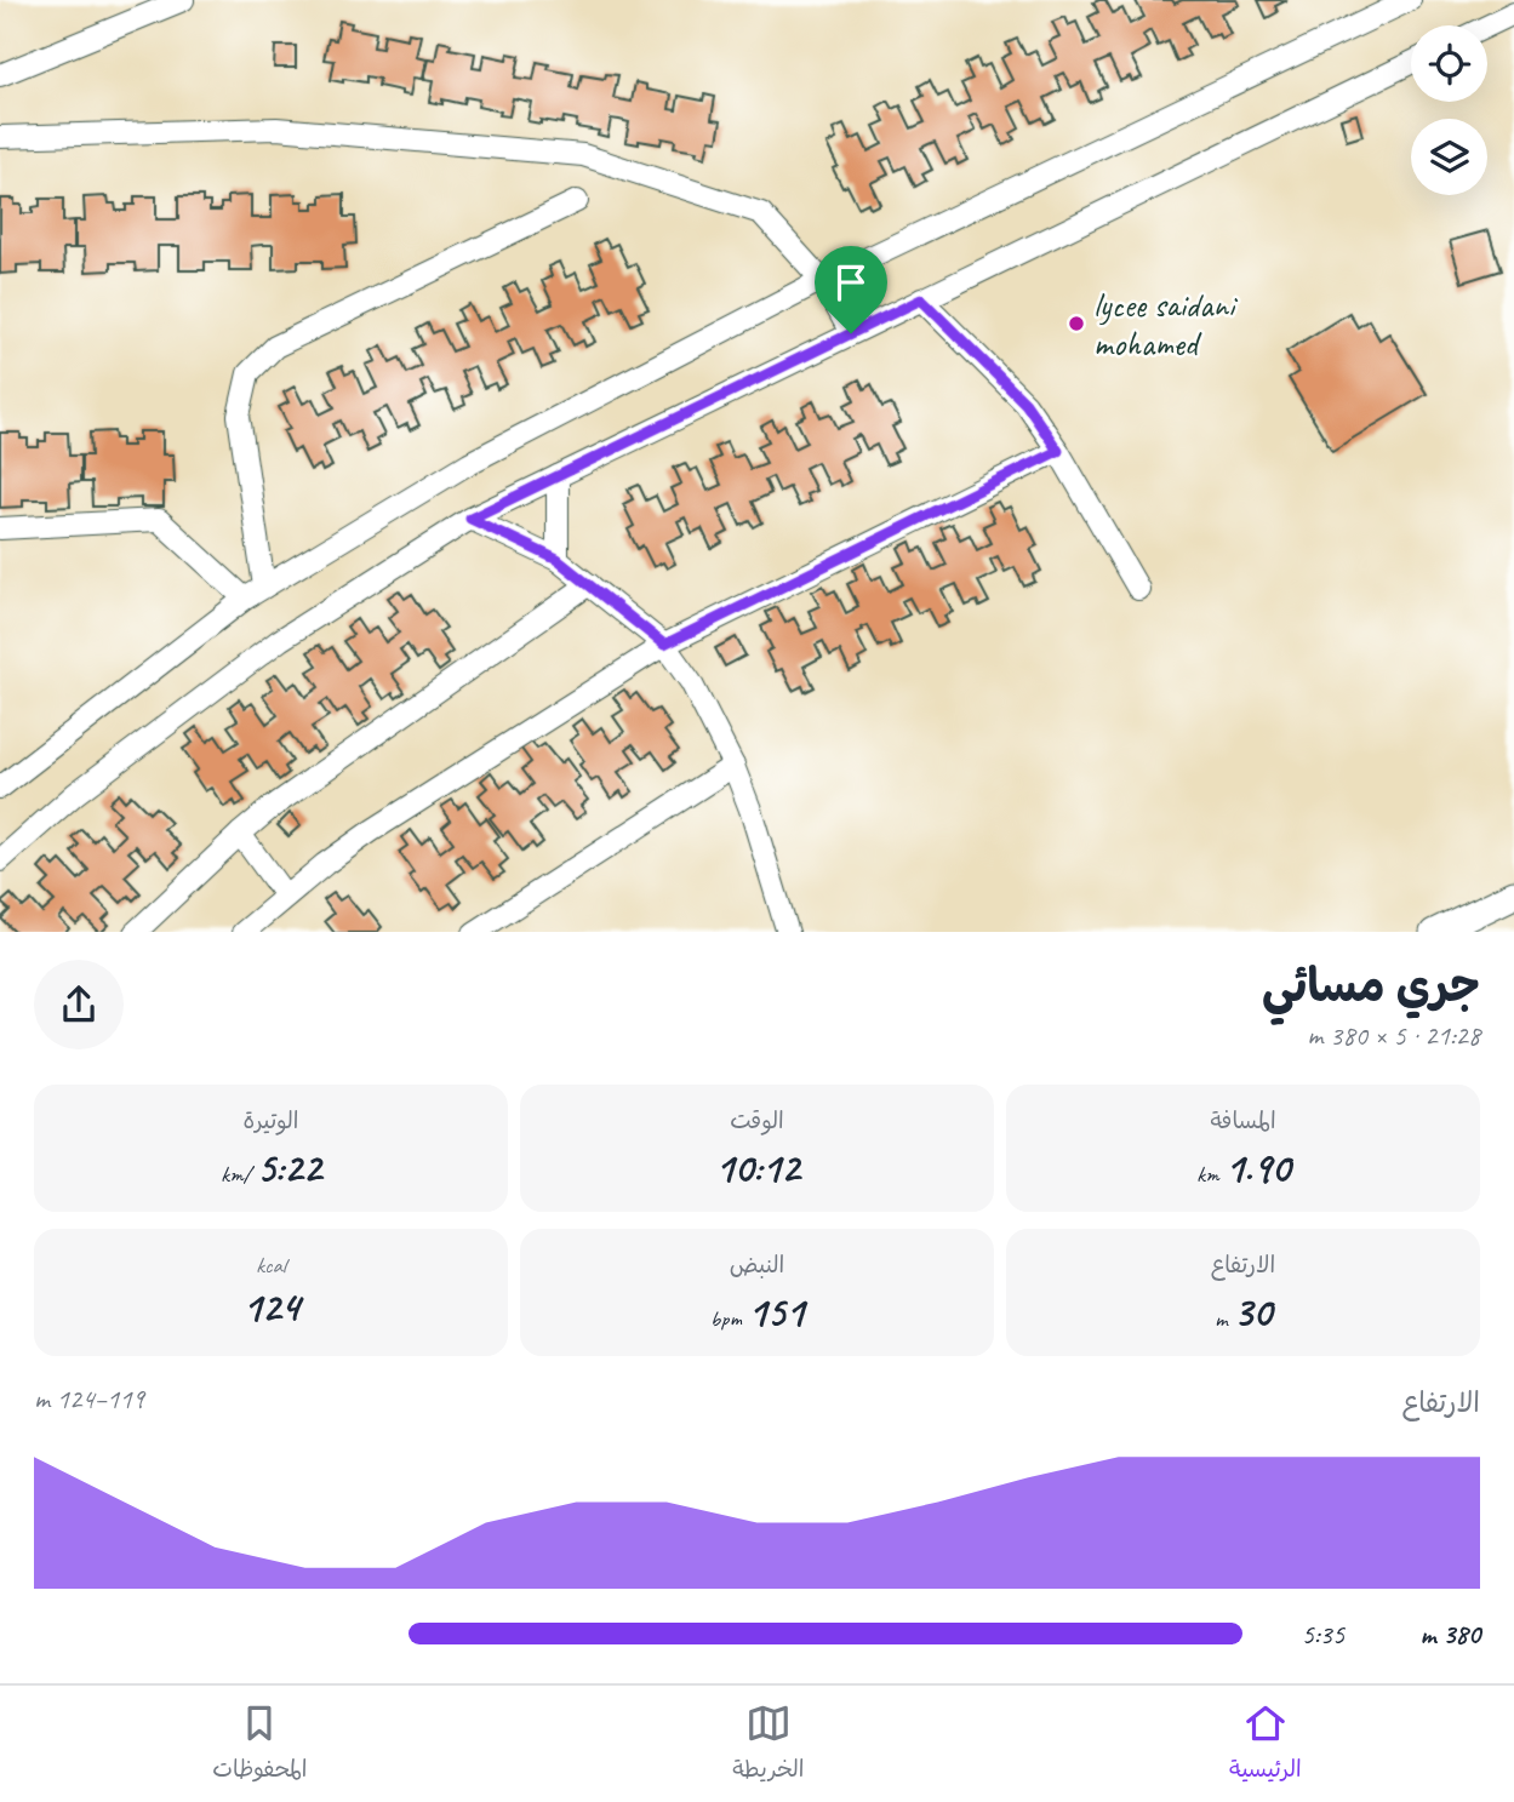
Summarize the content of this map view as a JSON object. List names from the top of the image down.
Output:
{
  "places": ["lycee saidani mohamed"],
  "page": {
    "heading": ["جري مسائي", "21:28 · 5 × 380 m"],
    "stats": [
      ["المسافة", "1.90 km"],
      ["الوقت", "10:12"],
      ["الوتيرة", "5:22 /km"],
      ["الارتفاع", "30 m"],
      ["النبض", "151 bpm"],
      ["kcal", "124"]
    ],
    "chart": ["الارتفاع", "119–124 m"],
    "list": [
      {
        "name": "380 m",
        "note": "5:35"
      }
    ],
    "tabs": ["الرئيسية", "الخريطة", "المحفوظات"]
  }
}
